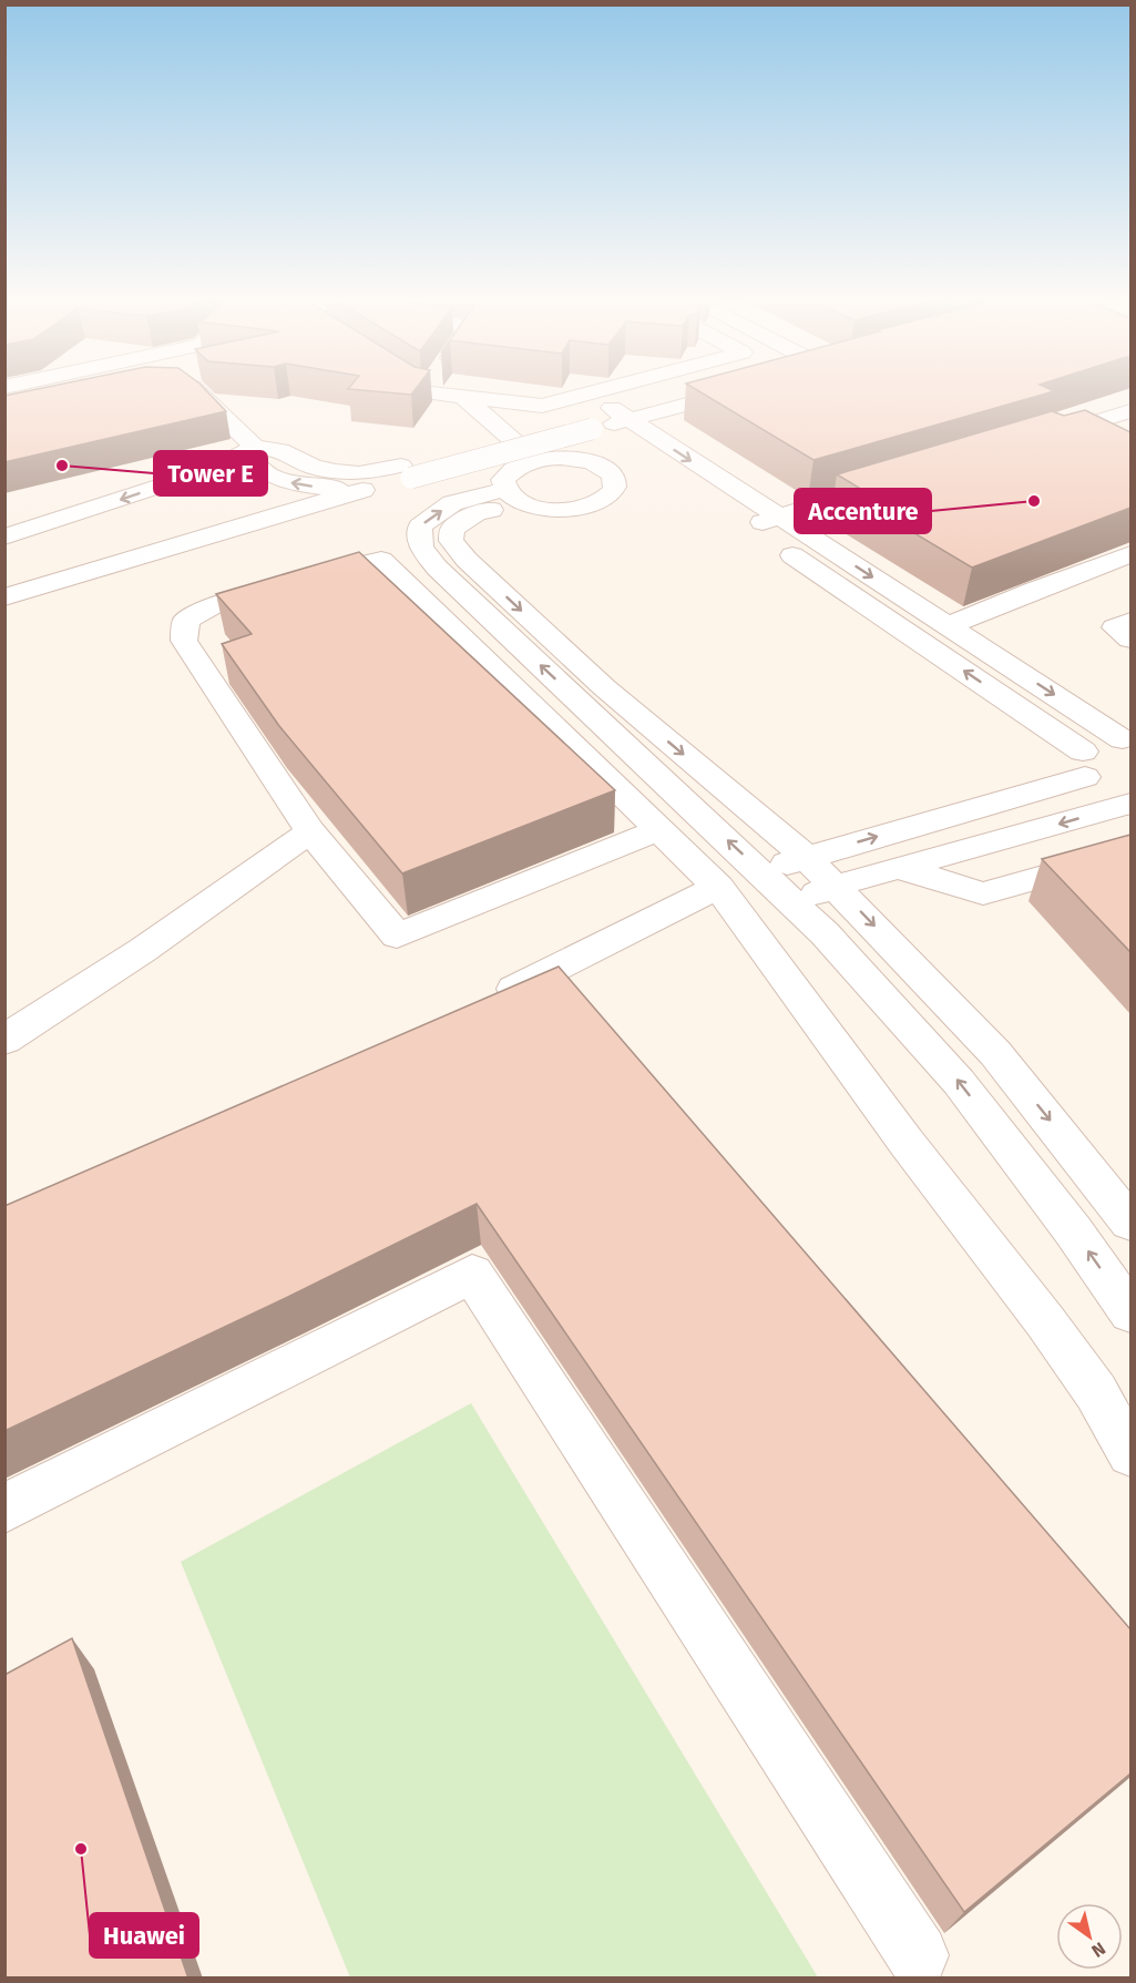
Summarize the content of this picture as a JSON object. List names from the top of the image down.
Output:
{
  "places": ["Tower E", "Accenture", "Huawei"],
  "north": "bottom right"
}
